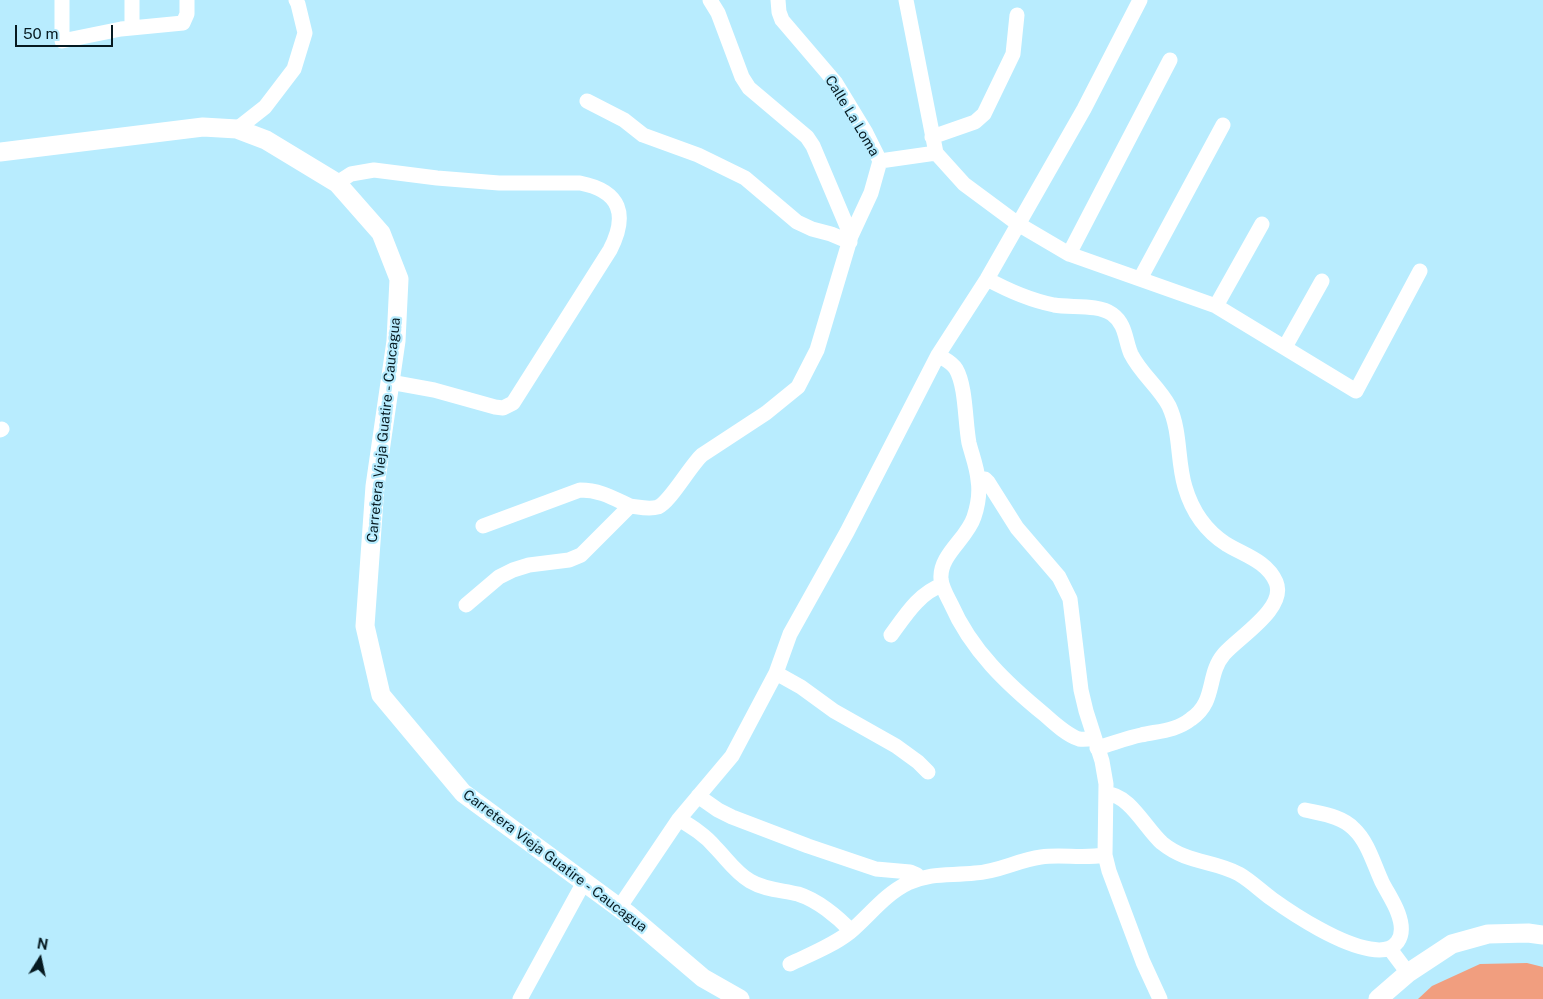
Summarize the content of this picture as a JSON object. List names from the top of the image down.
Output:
{
  "streets": {
    "main road": ["Carretera Vieja Guatire - Caucagua"],
    "street": ["Calle La Loma"]
  },
  "scale_bar": "50 m",
  "north": "top"
}
